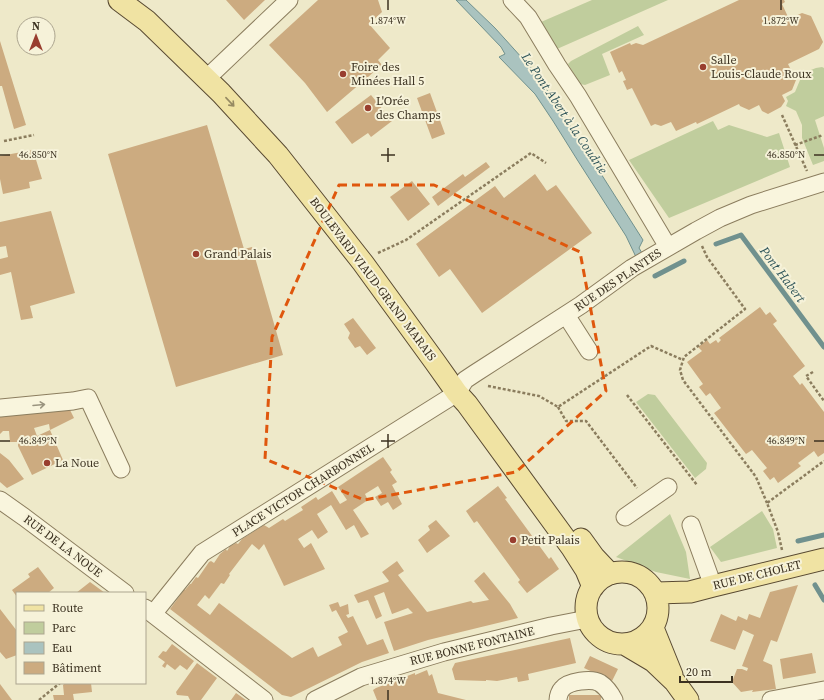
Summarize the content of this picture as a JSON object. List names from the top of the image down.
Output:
{
  "streets": {
    "main road": ["BOULEVARD VIAUD-GRAND MARAIS", "RUE DE CHOLET"],
    "street": [
      "RUE DES PLANTES",
      "PLACE VICTOR CHARBONNEL",
      "RUE DE LA NOUE",
      "RUE BONNE FONTAINE"
    ]
  },
  "crossings": [
    ["BOULEVARD VIAUD-GRAND MARAIS", "RUE DES PLANTES"],
    ["BOULEVARD VIAUD-GRAND MARAIS", "PLACE VICTOR CHARBONNEL"],
    ["BOULEVARD VIAUD-GRAND MARAIS", "RUE DE CHOLET"],
    ["BOULEVARD VIAUD-GRAND MARAIS", "RUE BONNE FONTAINE"],
    ["RUE DES PLANTES", "PLACE VICTOR CHARBONNEL"],
    ["RUE DE CHOLET", "RUE BONNE FONTAINE"]
  ],
  "water": ["Le Pont Abert à la Coudrie", "Pont Habert"],
  "places": [
    "Salle Louis-Claude Roux",
    "Foire des Minées Hall 5",
    "L'Orée des Champs",
    "Grand Palais",
    "La Noue",
    "Petit Palais"
  ],
  "legend": [
    "Route",
    "Parc",
    "Eau",
    "Bâtiment"
  ],
  "scale_bar": "20 m",
  "north": "top",
  "coordinates": [
    "1.874°W",
    "1.872°W",
    "46.850°N",
    "46.849°N"
  ]
}
